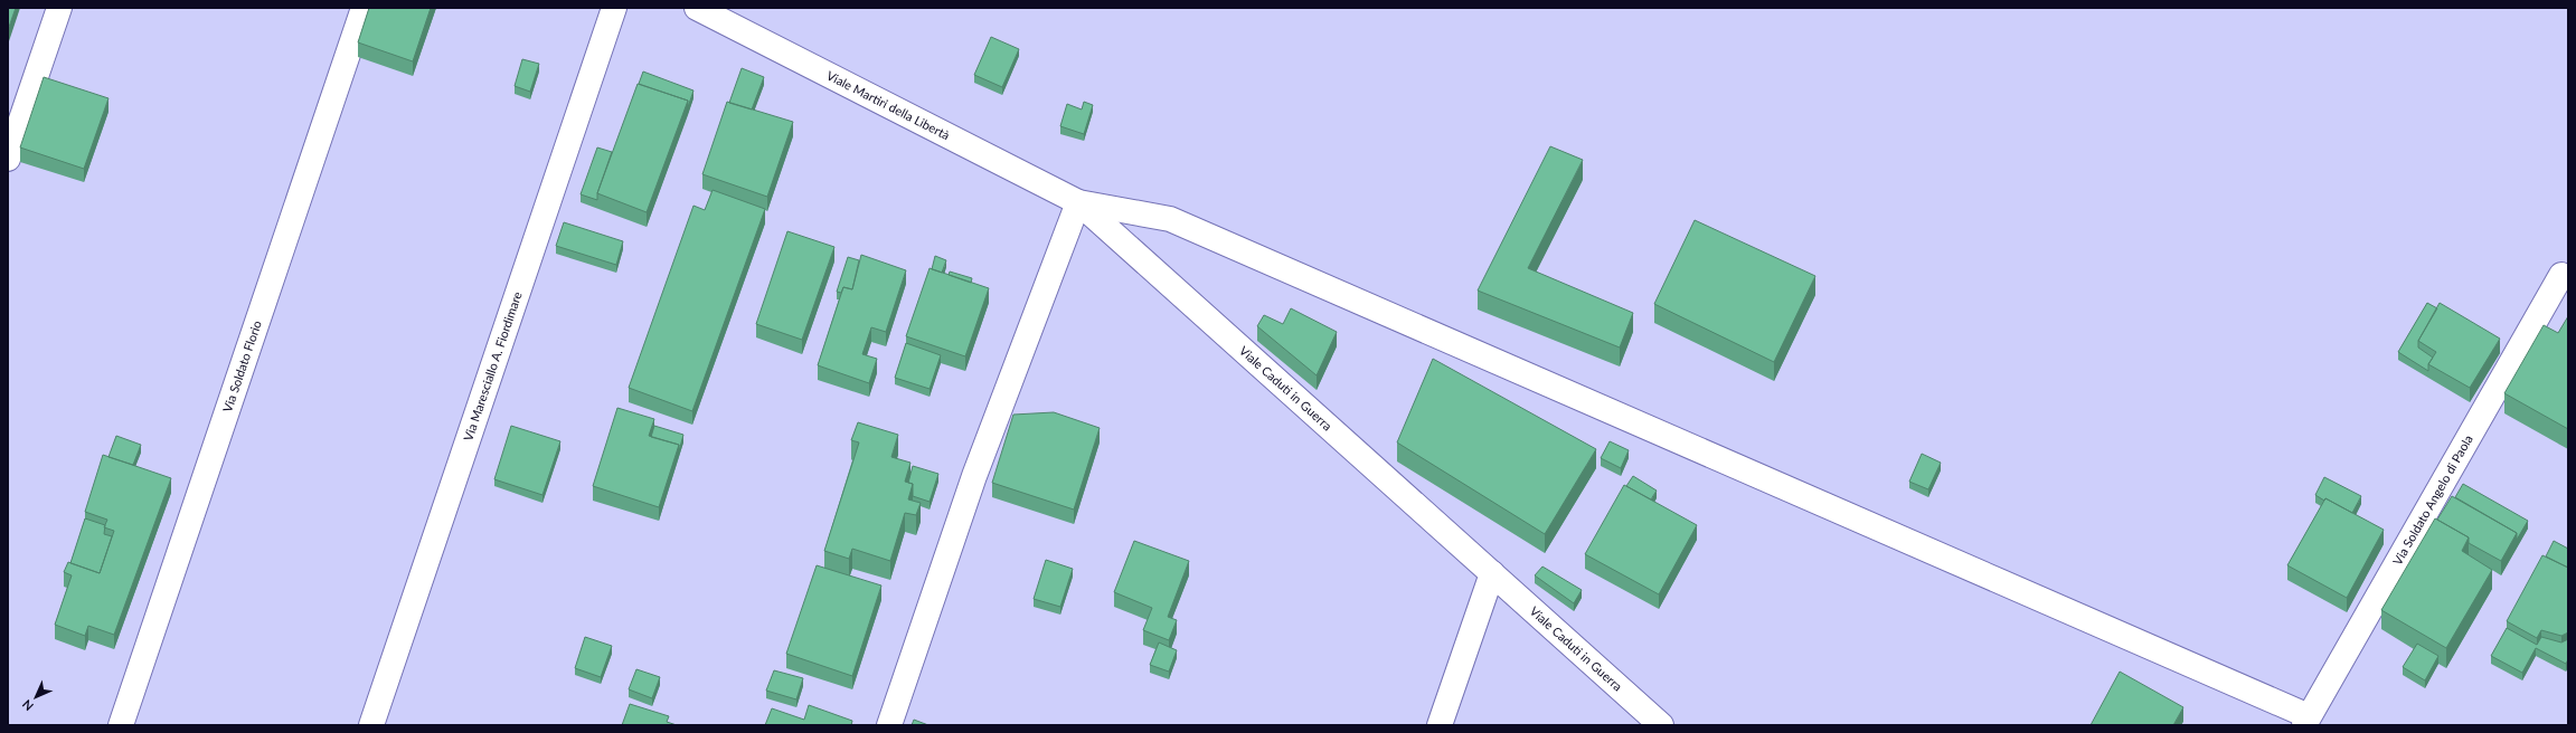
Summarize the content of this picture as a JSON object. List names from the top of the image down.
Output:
{
  "streets": {
    "street": [
      "Viale Martiri della Libertà",
      "Via Soldato Florio",
      "Via Maresciallo A. Fiordimare",
      "Viale Caduti in Guerra",
      "Via Soldato Angelo di Paola"
    ]
  },
  "crossings": [
    ["Viale Martiri della Libertà", "Viale Caduti in Guerra"]
  ],
  "north": "bottom left"
}
